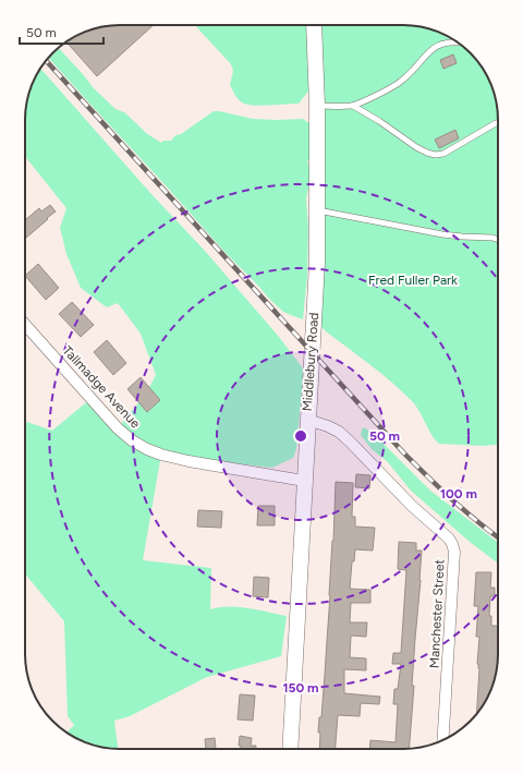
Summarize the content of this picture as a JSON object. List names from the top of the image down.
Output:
{
  "streets": {
    "street": ["Middlebury Road", "Tallmadge Avenue", "Manchester Street"]
  },
  "crossings": [
    ["Middlebury Road", "Tallmadge Avenue"],
    ["Middlebury Road", "Manchester Street"]
  ],
  "parks": ["Fred Fuller Park"],
  "scale_bar": "50 m",
  "rings": ["50 m", "100 m", "150 m"]
}
